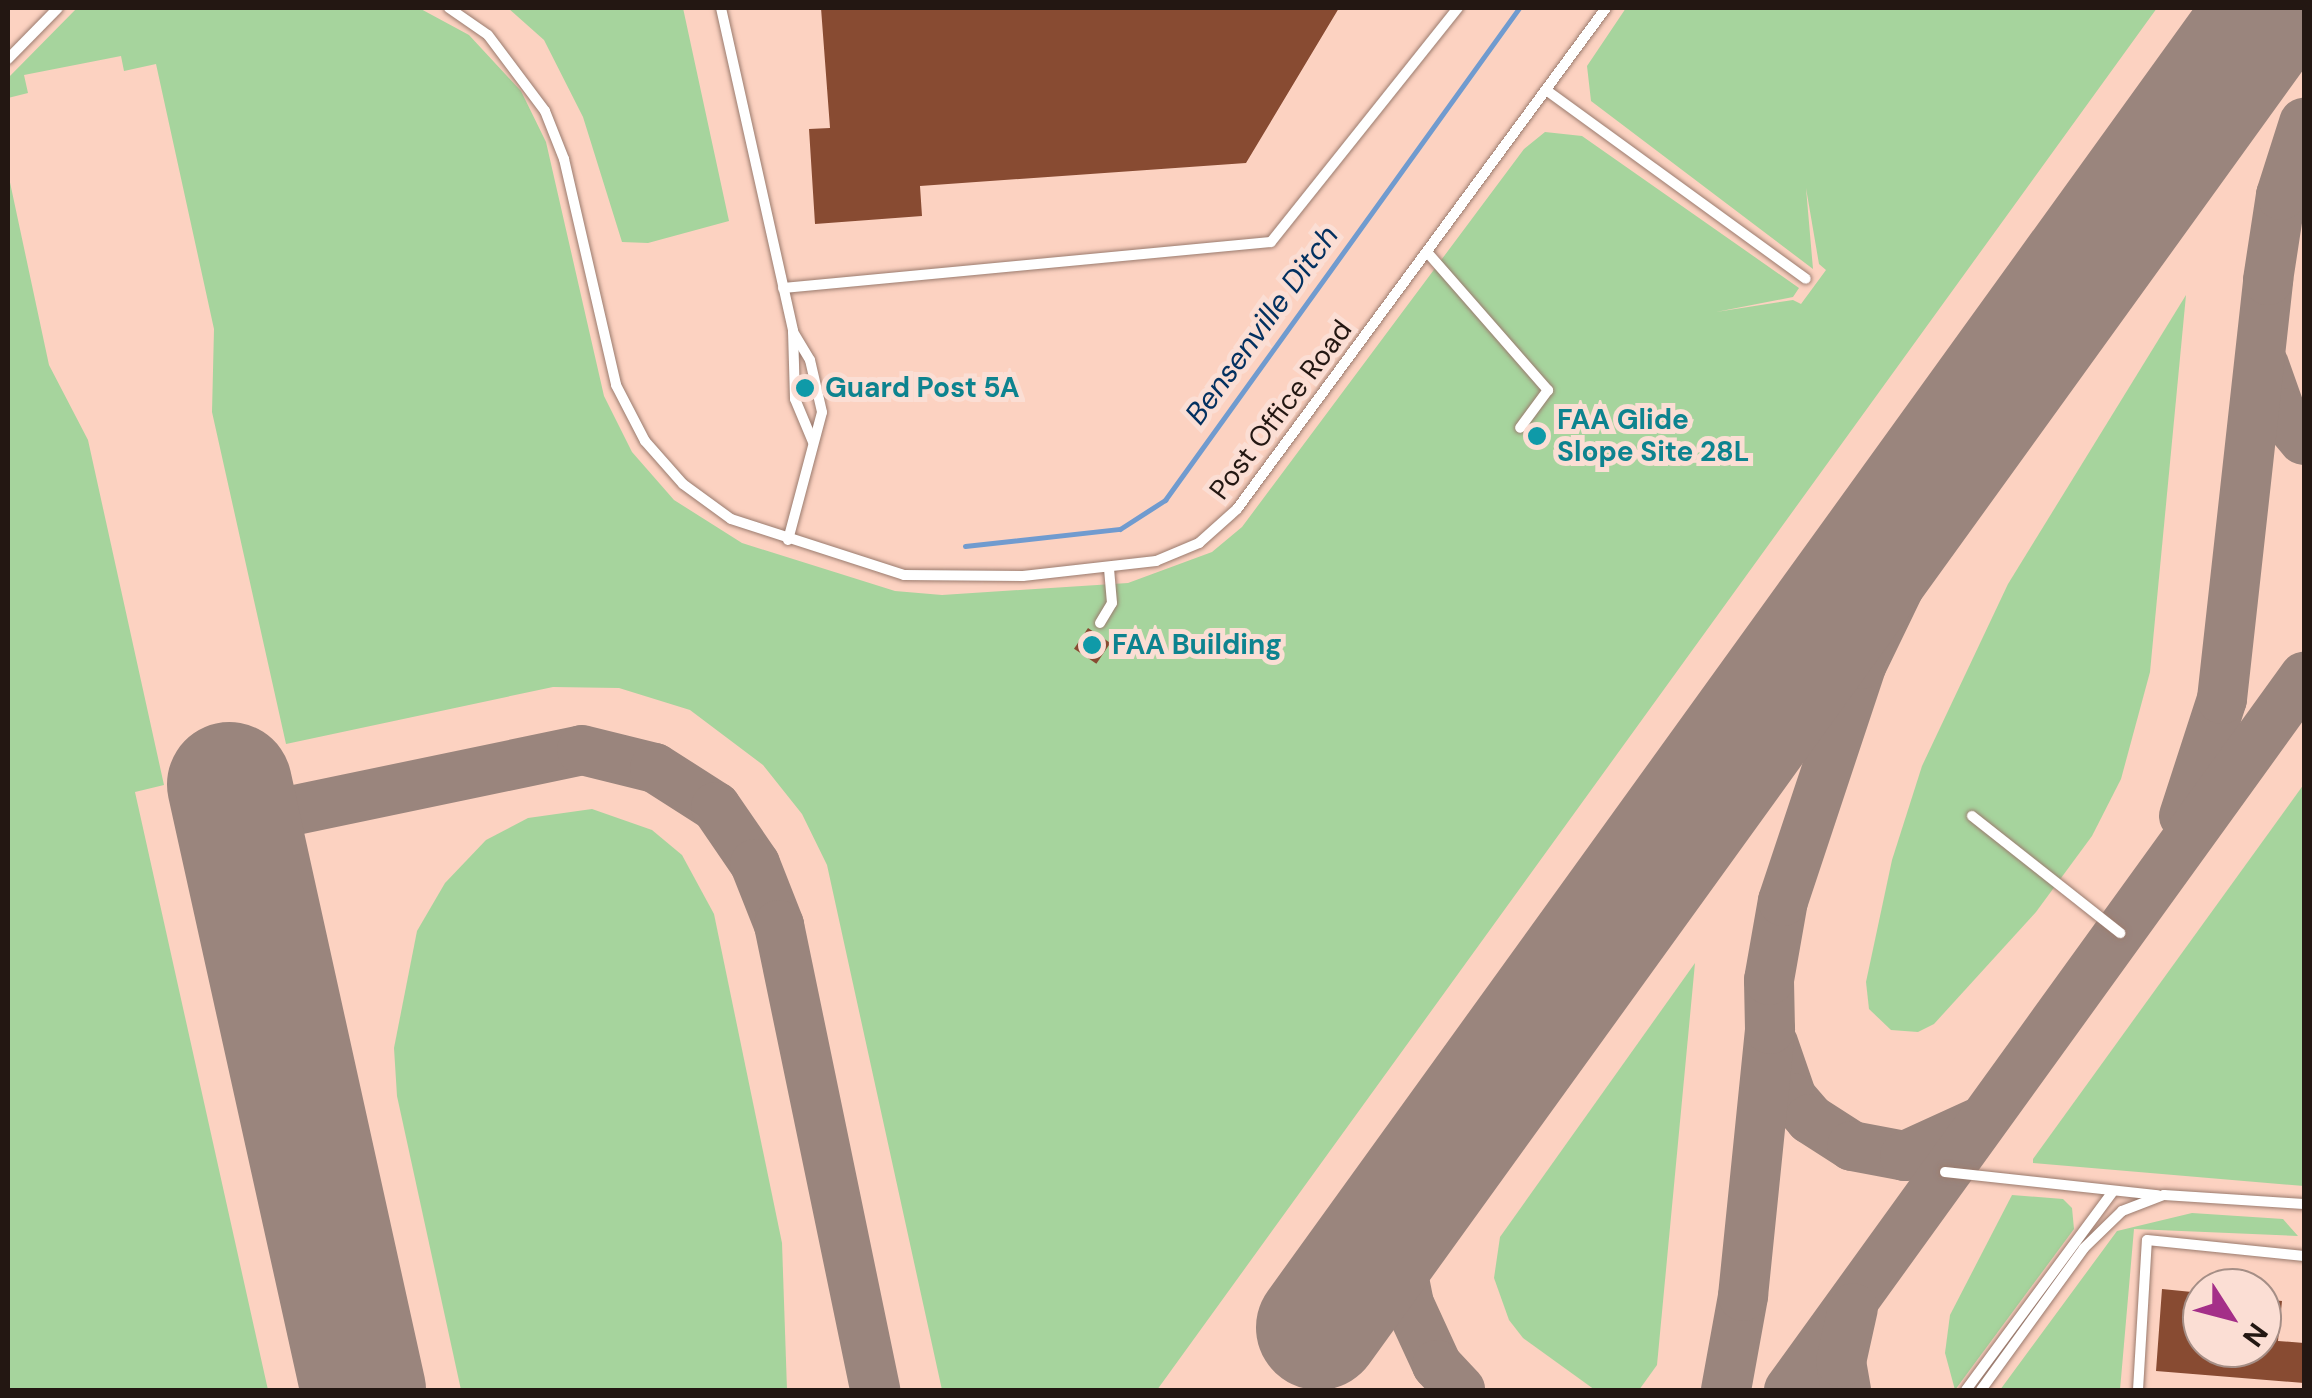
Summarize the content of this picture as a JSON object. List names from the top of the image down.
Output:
{
  "streets": {
    "lane": ["Post Office Road"]
  },
  "water": ["Bensenville Ditch"],
  "places": ["Guard Post 5A", "FAA Glide Slope Site 28L", "FAA Building"],
  "north": "bottom right"
}
